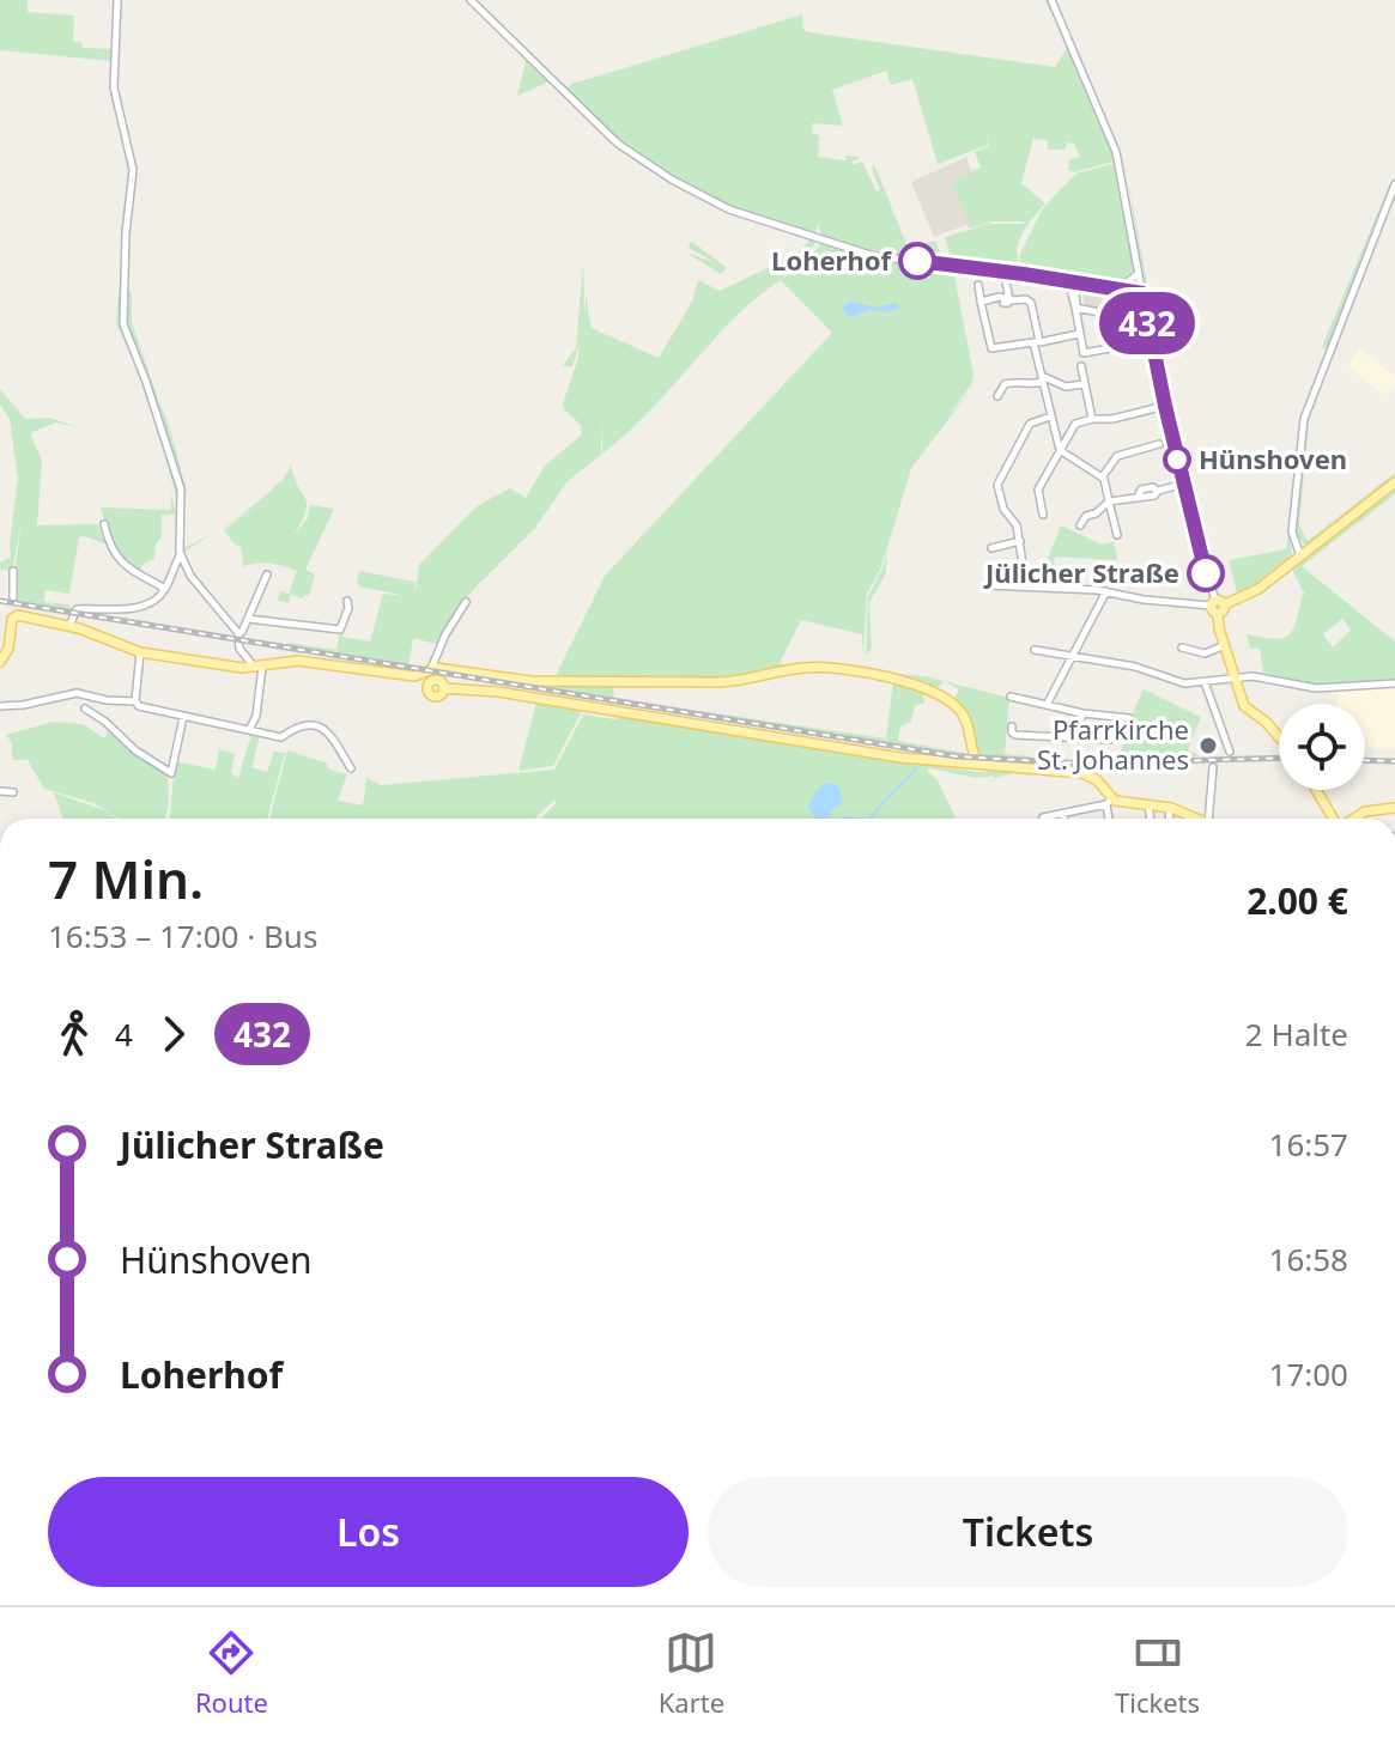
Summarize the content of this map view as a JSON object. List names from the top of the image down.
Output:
{
  "places": [
    "Loherhof",
    "Hünshoven",
    "Jülicher Straße",
    "Pfarrkirche St. Johannes"
  ],
  "lines": ["bus line 432"],
  "page": {
    "on_map": "432",
    "heading": ["7 Min.", "16:53 – 17:00 · Bus", "2.00 €"],
    "legs": ["4", "432", "2 Halte"],
    "list": [
      {
        "name": "Jülicher Straße",
        "value": "16:57"
      },
      {
        "name": "Hünshoven",
        "value": "16:58"
      },
      {
        "name": "Loherhof",
        "value": "17:00"
      }
    ],
    "buttons": ["Los", "Tickets"],
    "tabs": ["Route", "Karte", "Tickets"]
  }
}
